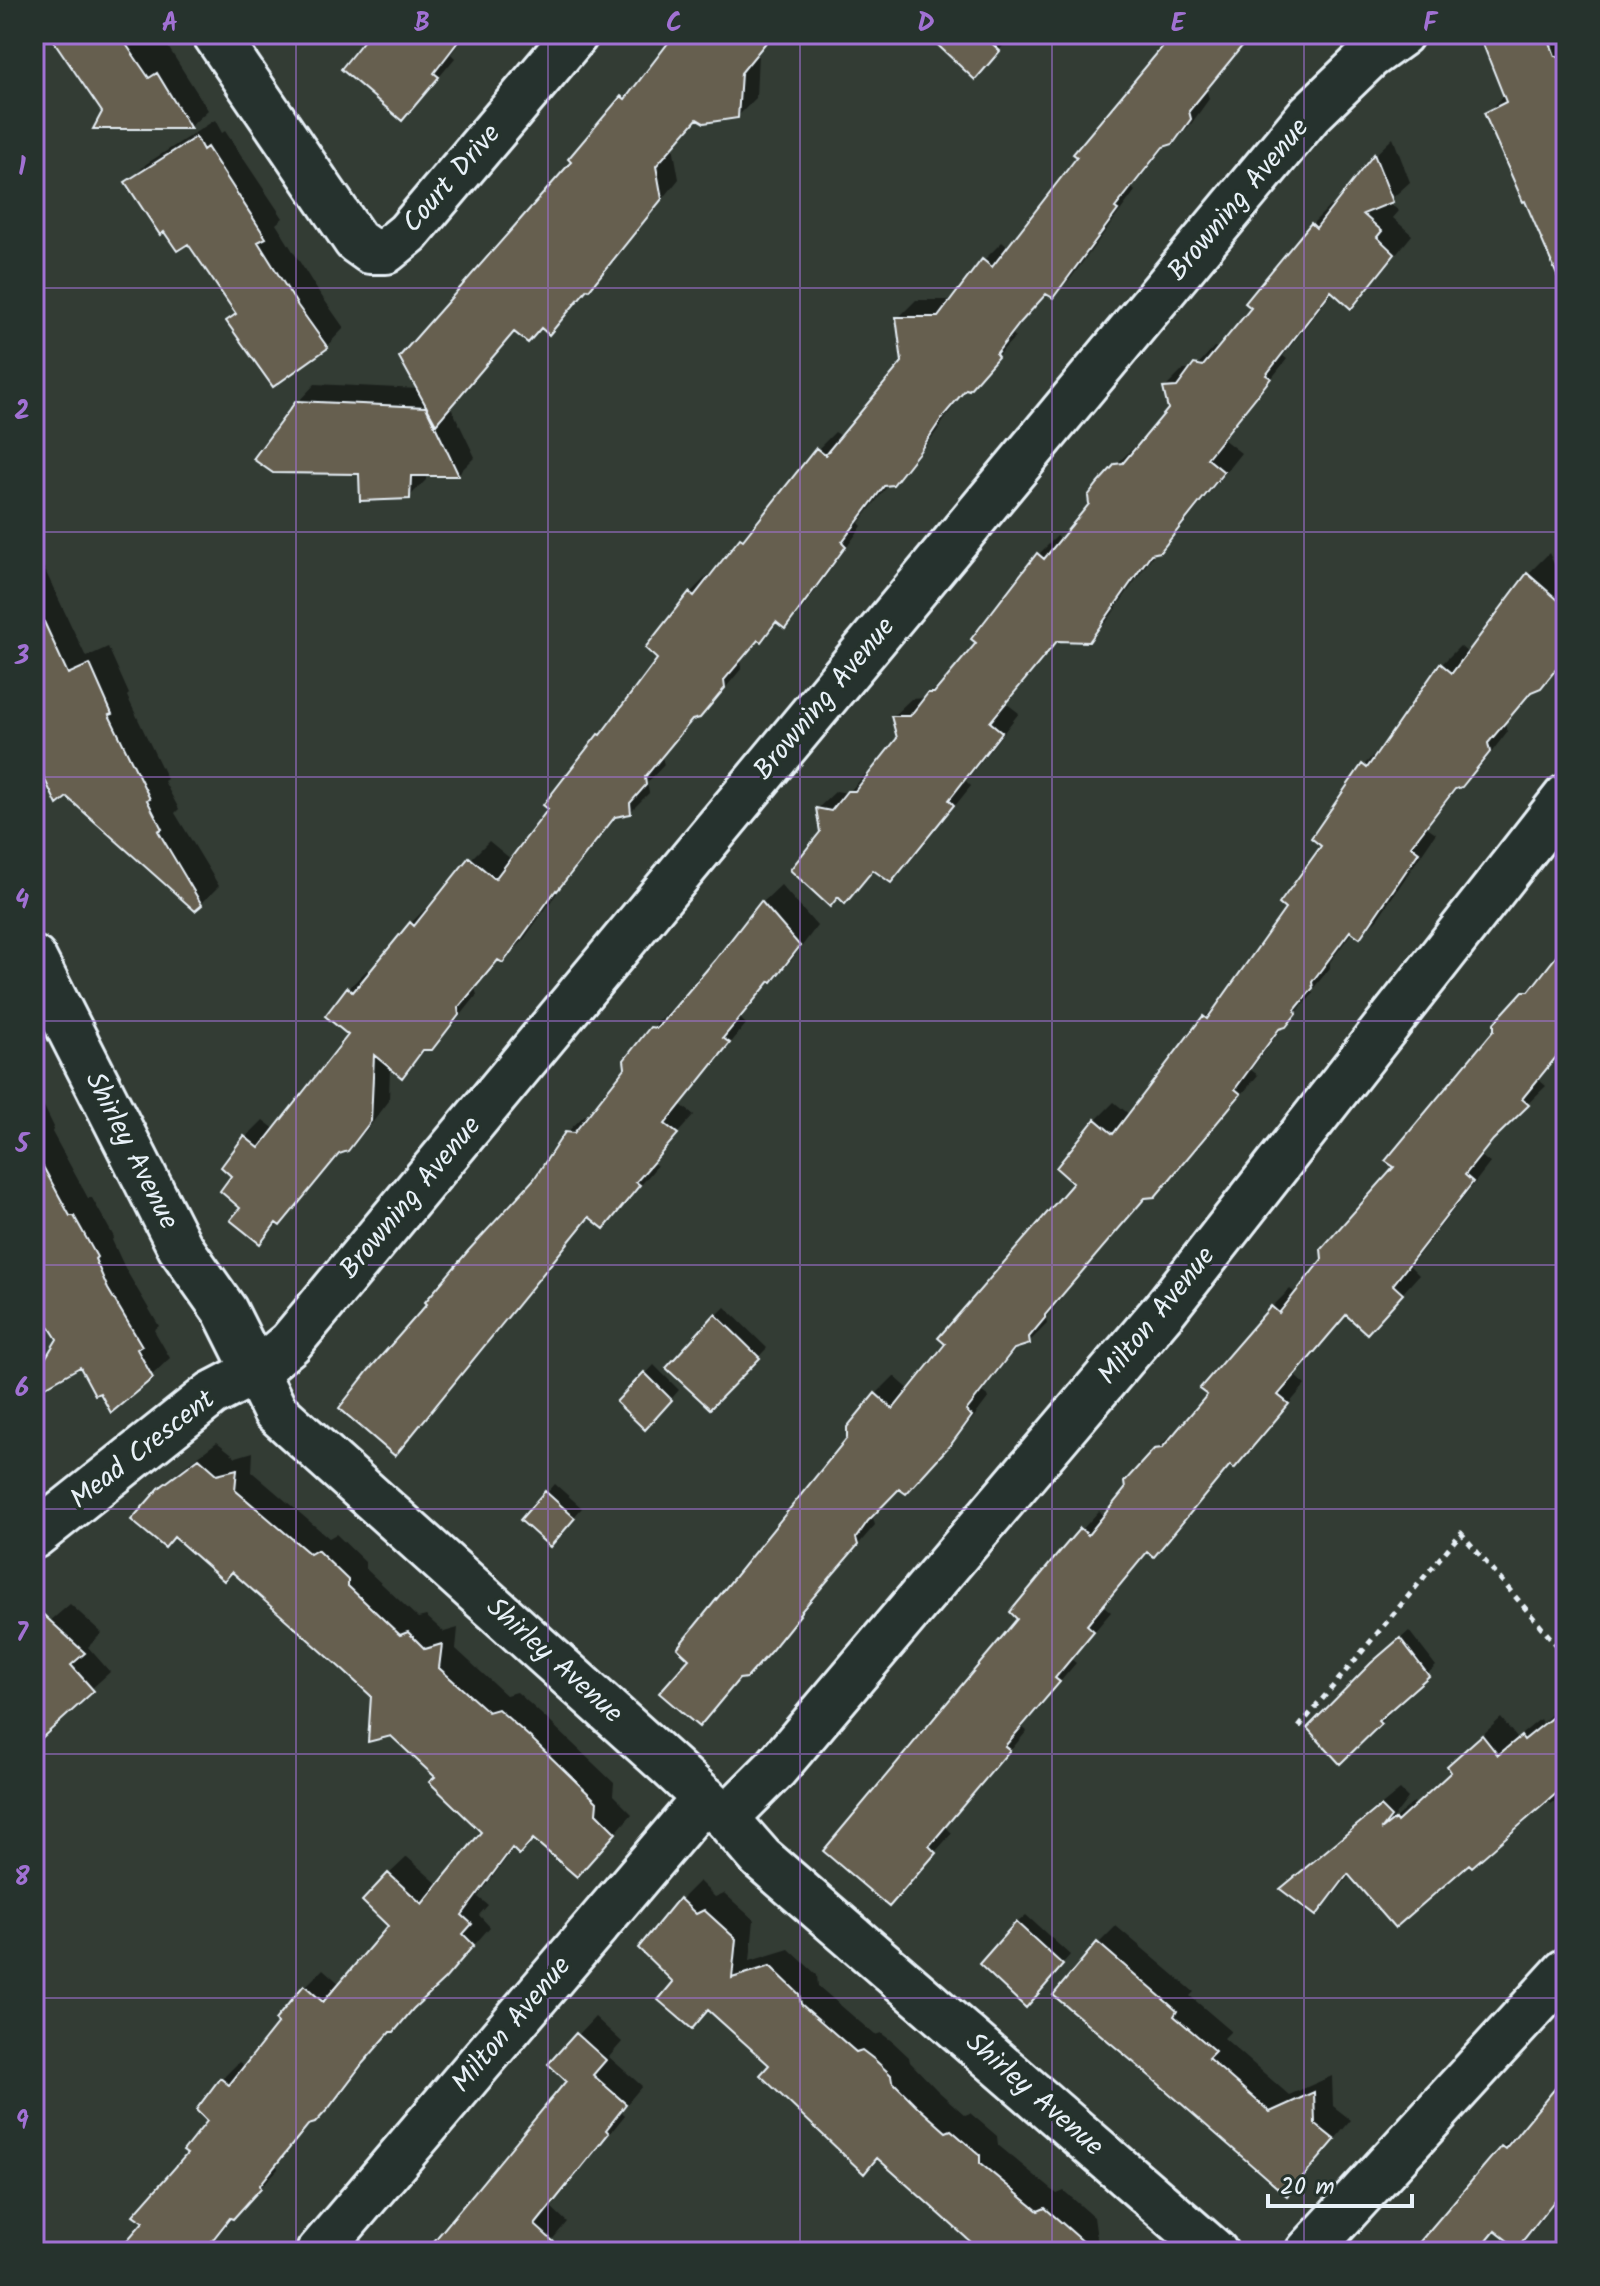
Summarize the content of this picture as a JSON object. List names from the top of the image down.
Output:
{
  "streets": {
    "street": [
      "Court Drive",
      "Browning Avenue",
      "Shirley Avenue",
      "Milton Avenue",
      "Mead Crescent"
    ]
  },
  "crossings": [
    ["Browning Avenue", "Shirley Avenue"],
    ["Browning Avenue", "Mead Crescent"],
    ["Shirley Avenue", "Milton Avenue"],
    ["Shirley Avenue", "Mead Crescent"]
  ],
  "scale_bar": "20 m",
  "grid": {
    "columns": [
      "A",
      "B",
      "C",
      "D",
      "E",
      "F"
    ],
    "rows": [
      "1",
      "2",
      "3",
      "4",
      "5",
      "6",
      "7",
      "8",
      "9"
    ]
  }
}
